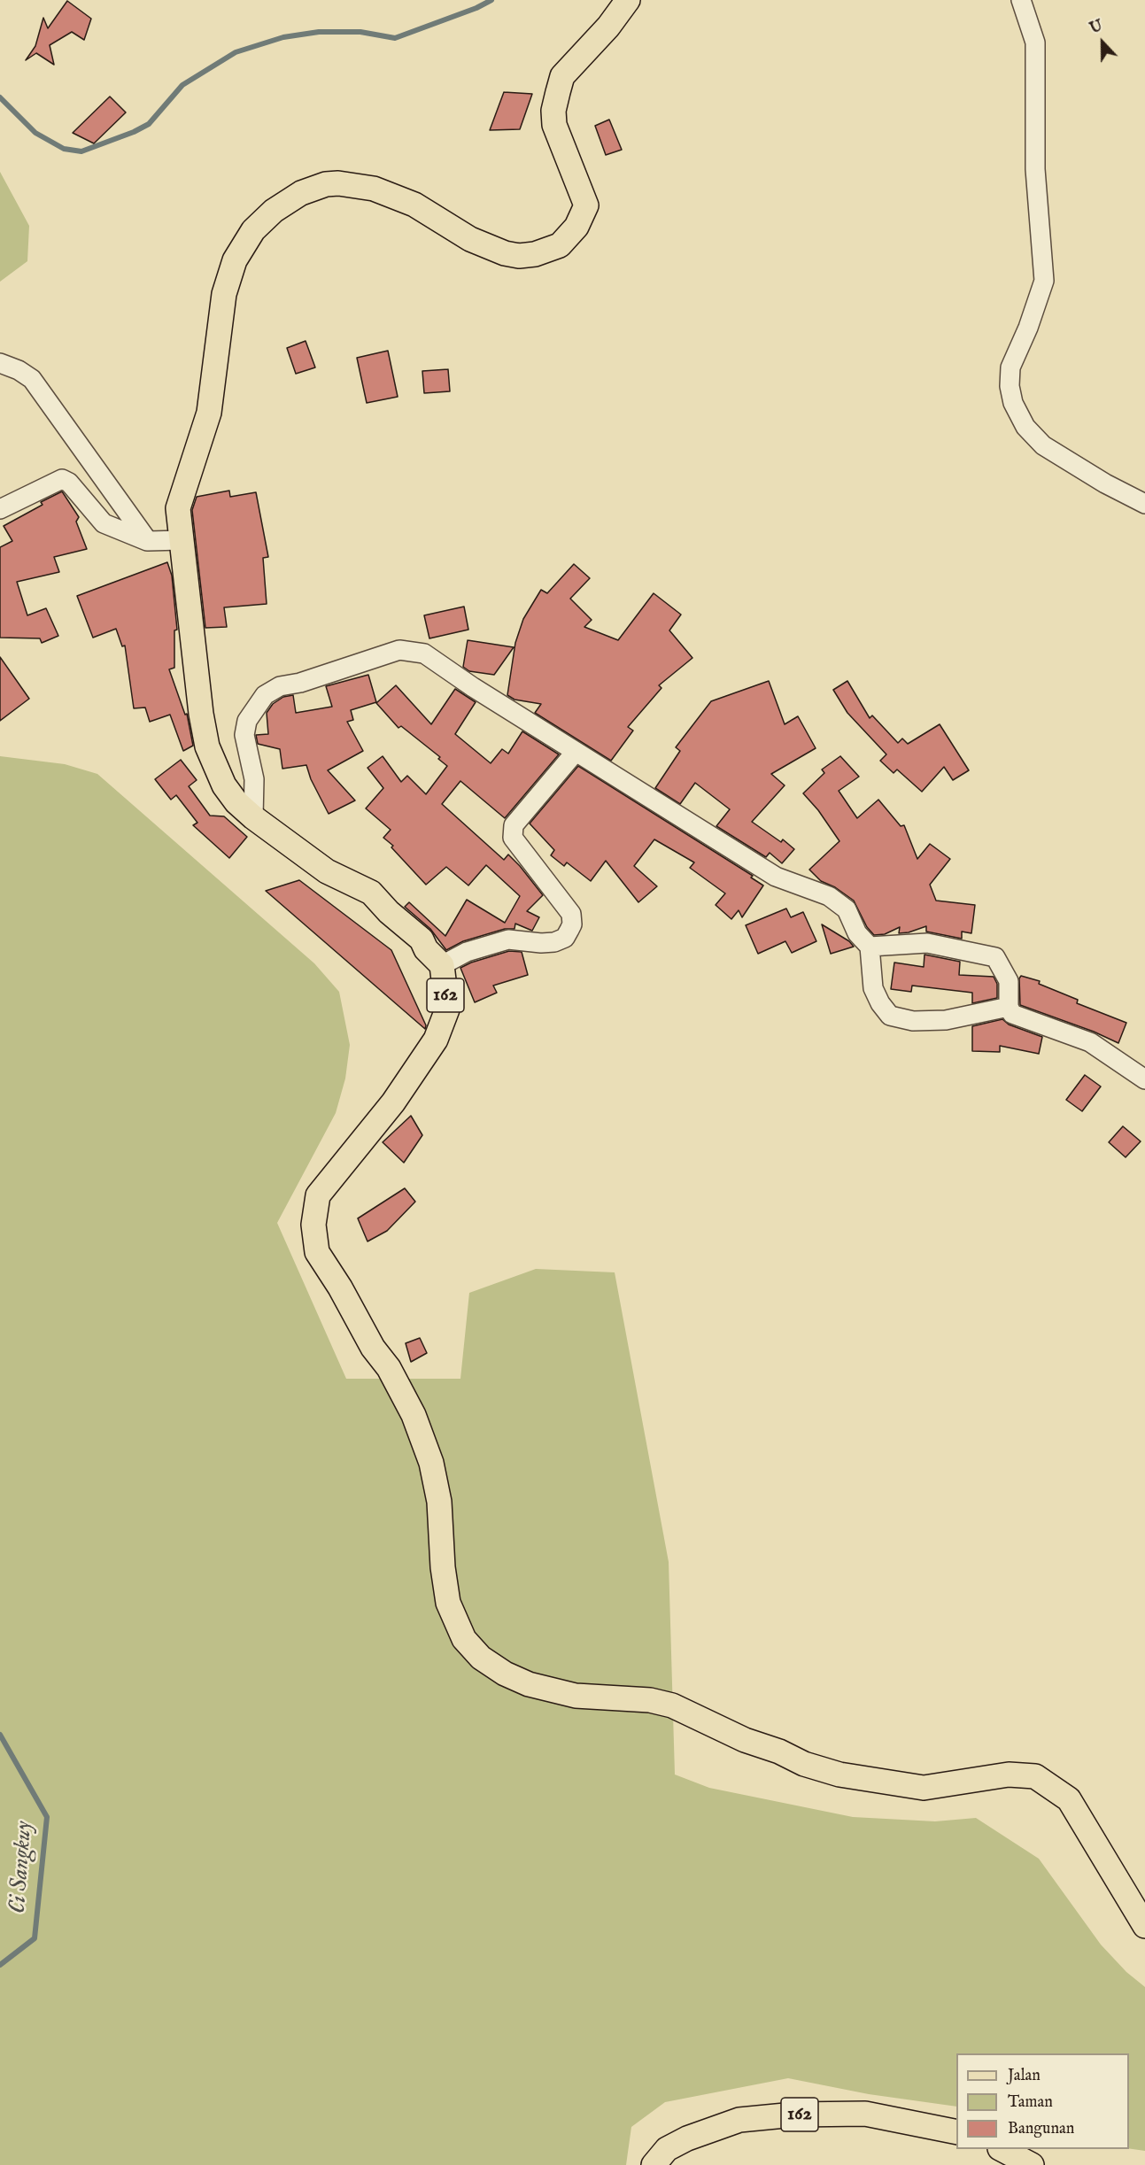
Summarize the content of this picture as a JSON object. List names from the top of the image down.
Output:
{
  "streets": {
    "main road": ["162"]
  },
  "water": ["Ci Sangkuy"],
  "legend": ["Jalan", "Taman", "Bangunan"],
  "north": "top"
}
